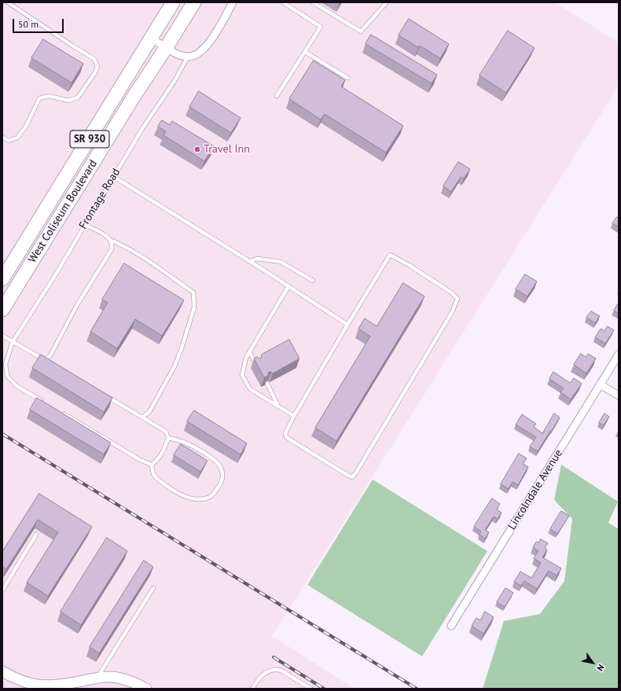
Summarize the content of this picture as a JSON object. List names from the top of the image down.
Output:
{
  "streets": {
    "highway": ["SR 930", "West Coliseum Boulevard"],
    "street": ["Lincolndale Avenue"],
    "lane": ["Frontage Road"]
  },
  "places": ["Travel Inn"],
  "scale_bar": "50 m",
  "north": "bottom right"
}
